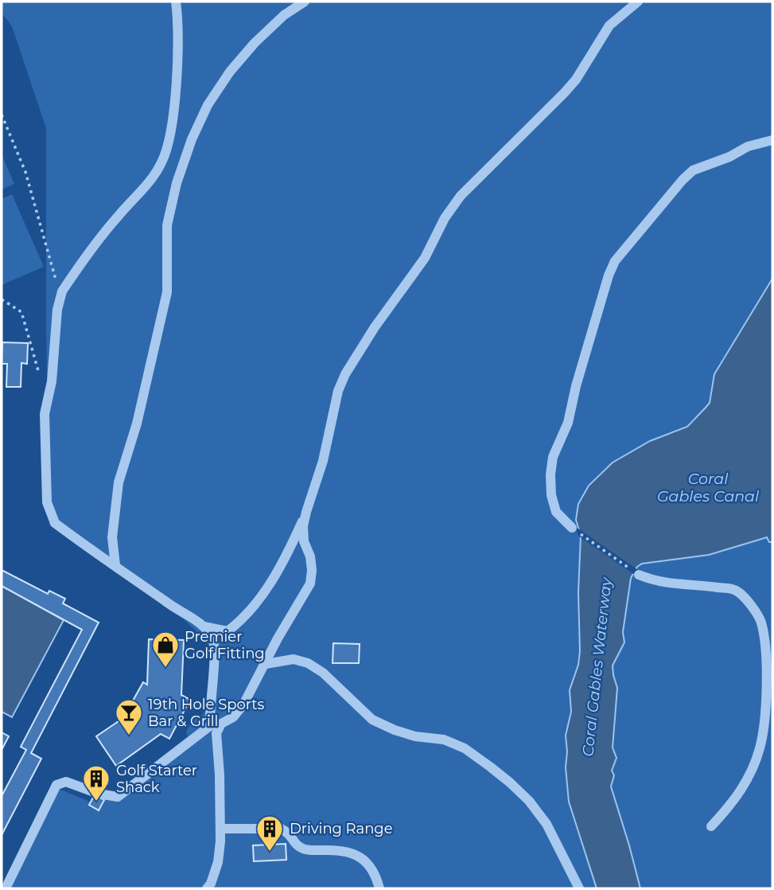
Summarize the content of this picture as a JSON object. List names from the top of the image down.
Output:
{
  "water": ["Coral Gables Canal", "Coral Gables Waterway"],
  "places": {
    "shop": ["Premier Golf Fitting"],
    "bar": ["19th Hole Sports Bar & Grill"],
    "building": ["Golf Starter Shack", "Driving Range"]
  }
}
